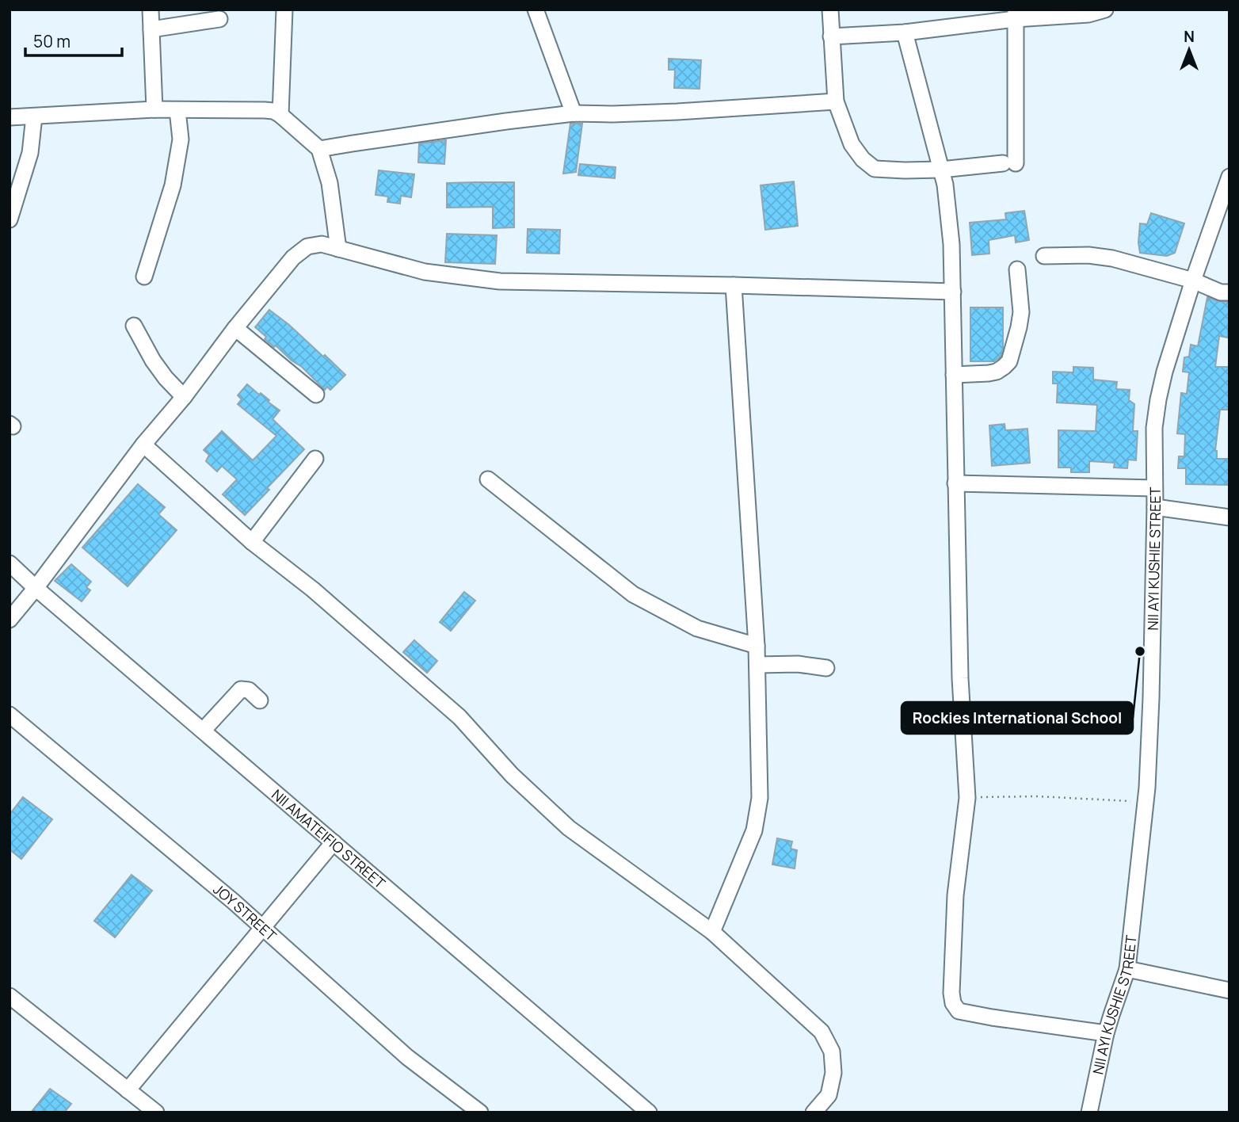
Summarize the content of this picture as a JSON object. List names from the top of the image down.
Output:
{
  "streets": {
    "street": ["NII AYI KUSHIE STREET", "NII AMATEIFIO STREET", "JOY STREET"]
  },
  "places": ["Rockies International School"],
  "scale_bar": "50 m",
  "north": "top"
}
